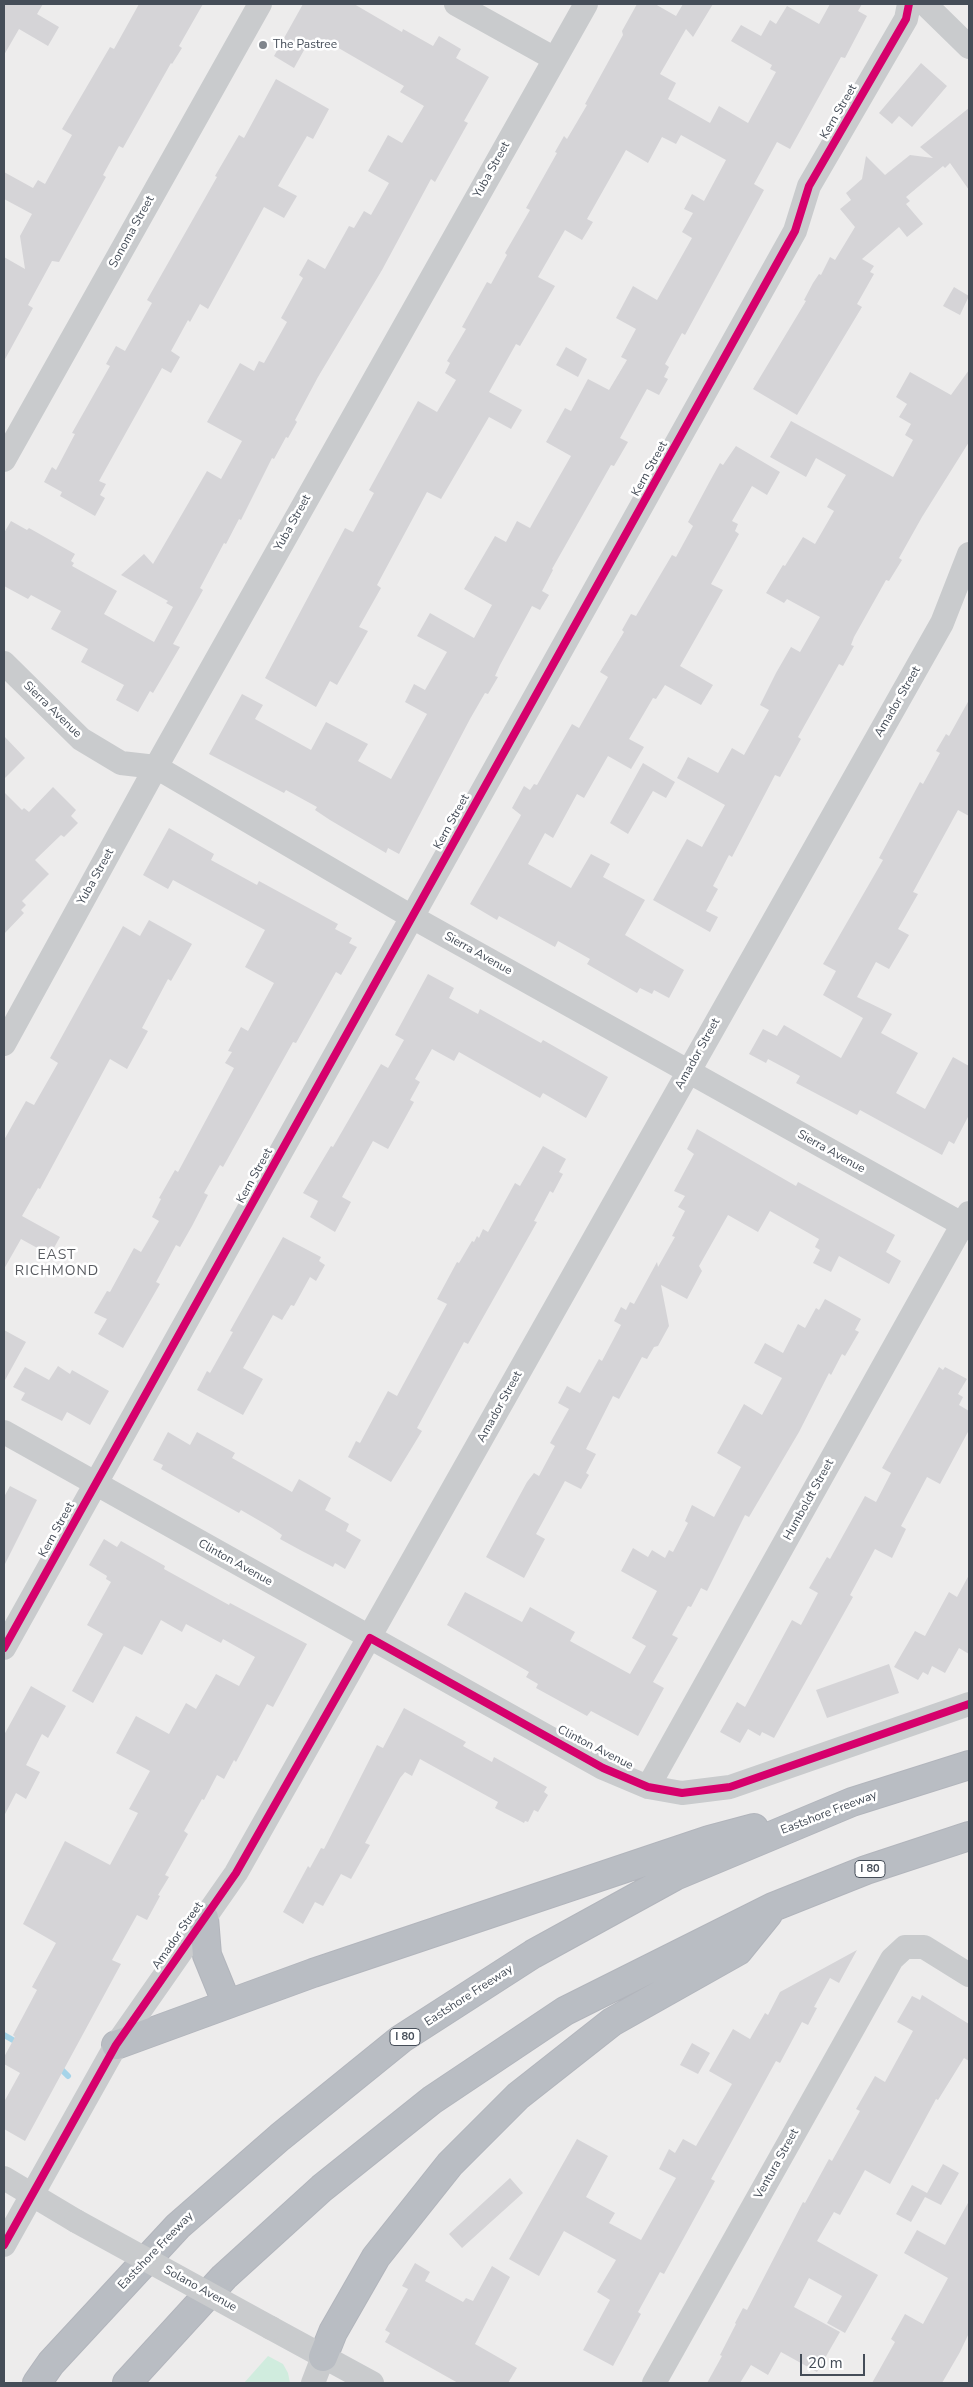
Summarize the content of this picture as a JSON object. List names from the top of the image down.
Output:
{
  "streets": {
    "highway": ["Eastshore Freeway", "I 80"],
    "street": [
      "Kern Street",
      "Yuba Street",
      "Sonoma Street",
      "Amador Street",
      "Sierra Avenue",
      "Humboldt Street",
      "Clinton Avenue",
      "Ventura Street",
      "Solano Avenue"
    ]
  },
  "crossings": [
    ["Kern Street", "Sierra Avenue"],
    ["Kern Street", "Clinton Avenue"],
    ["Yuba Street", "Sierra Avenue"],
    ["Amador Street", "Sierra Avenue"],
    ["Amador Street", "Clinton Avenue"],
    ["Amador Street", "Solano Avenue"],
    ["Sierra Avenue", "Humboldt Street"],
    ["Humboldt Street", "Clinton Avenue"]
  ],
  "districts": ["EAST RICHMOND"],
  "places": ["The Pastree"],
  "scale_bar": "20 m"
}
